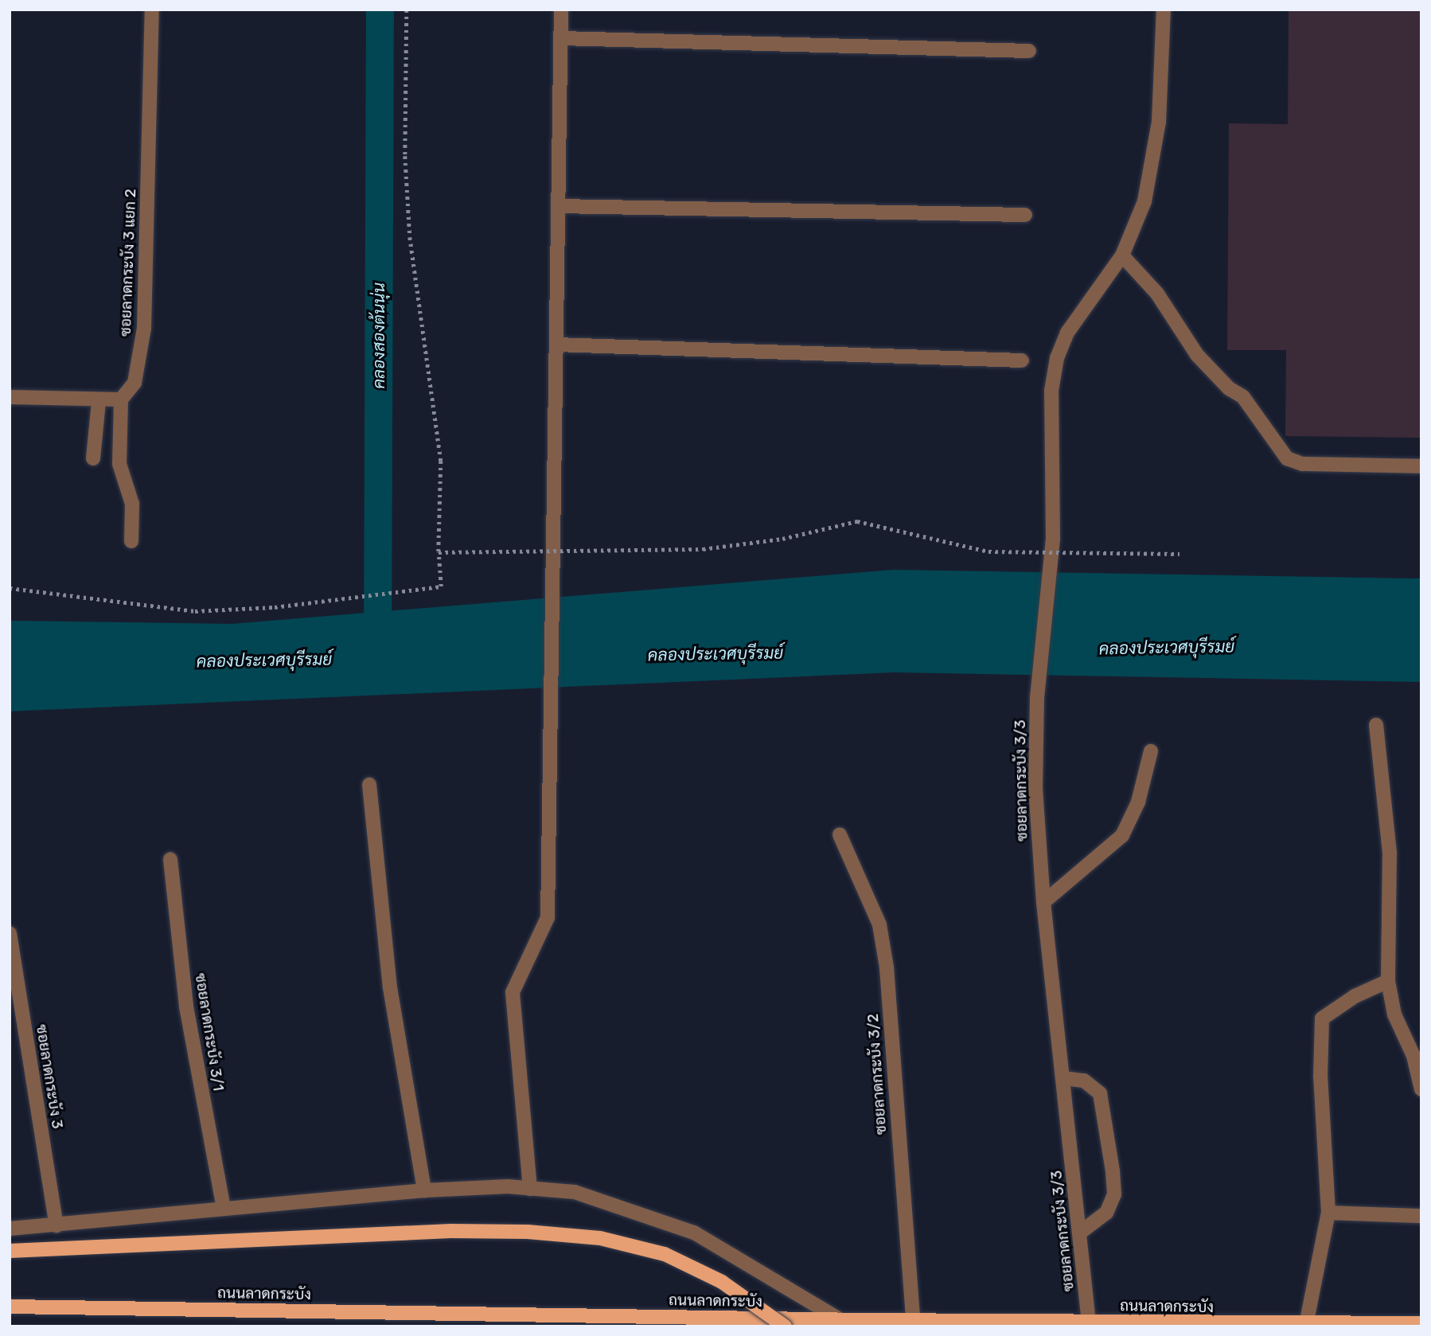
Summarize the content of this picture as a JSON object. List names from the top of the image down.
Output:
{
  "streets": {
    "main road": ["ถนนลาดกระบัง"],
    "street": [
      "ซอยลาดกระบัง 3 แยก 2",
      "ซอยลาดกระบัง 3/3",
      "ซอยลาดกระบัง 3/1",
      "ซอยลาดกระบัง 3/2",
      "ซอยลาดกระบัง 3"
    ]
  },
  "crossings": [
    ["ซอยลาดกระบัง 3/3", "ถนนลาดกระบัง"],
    ["ซอยลาดกระบัง 3/2", "ถนนลาดกระบัง"]
  ],
  "water": ["คลองสองต้นนุ่น", "คลองประเวศบุรีรมย์"]
}
